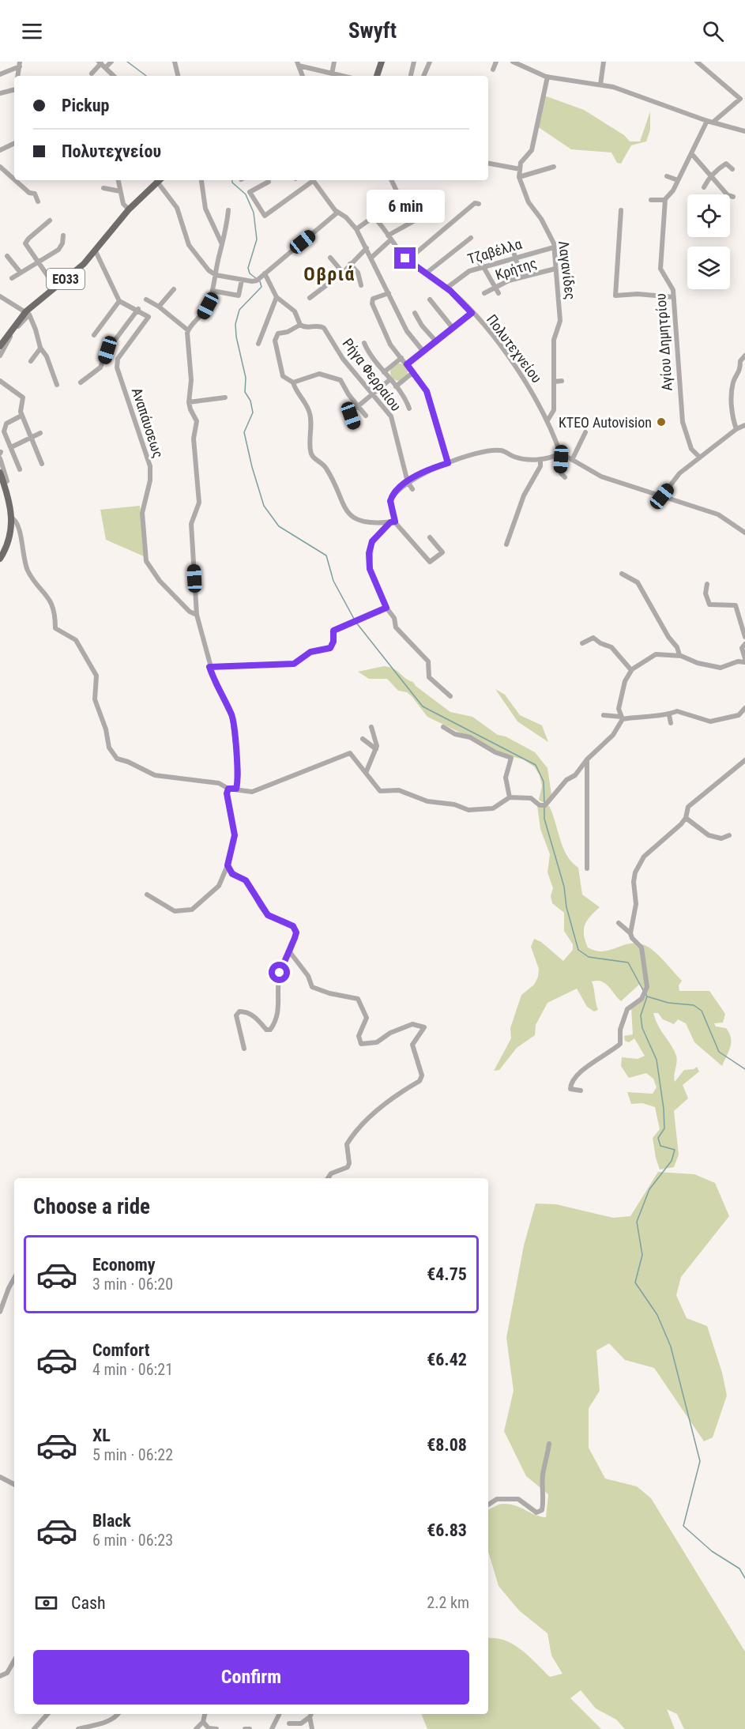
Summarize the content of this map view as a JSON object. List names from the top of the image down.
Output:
{
  "streets": {
    "main road": ["ΕΟ33"],
    "street": [
      "Τζαβέλλα",
      "Κρήτης",
      "Λαγανίδες",
      "Αγίου Δημητρίου",
      "Πολυτεχνείου",
      "Ρήγα Φερραίου",
      "Αναπάυσεως"
    ]
  },
  "crossings": [
    ["Τζαβέλλα", "Λαγανίδες"],
    ["Τζαβέλλα", "Πολυτεχνείου"],
    ["Κρήτης", "Λαγανίδες"],
    ["Λαγανίδες", "Πολυτεχνείου"]
  ],
  "districts": ["Οβριά"],
  "places": ["KTEO Autovision"],
  "page": {
    "header": "Swyft",
    "banner": ["Pickup", "Πολυτεχνείου"],
    "bubble": "6 min",
    "heading": "Choose a ride",
    "list": [
      {
        "name": "Economy",
        "note": "3 min · 06:20",
        "value": "€4.75"
      },
      {
        "name": "Comfort",
        "note": "4 min · 06:21",
        "value": "€6.42"
      },
      {
        "name": "XL",
        "note": "5 min · 06:22",
        "value": "€8.08"
      },
      {
        "name": "Black",
        "note": "6 min · 06:23",
        "value": "€6.83"
      }
    ],
    "pay": ["Cash", "2.2 km"],
    "buttons": "Confirm"
  }
}
